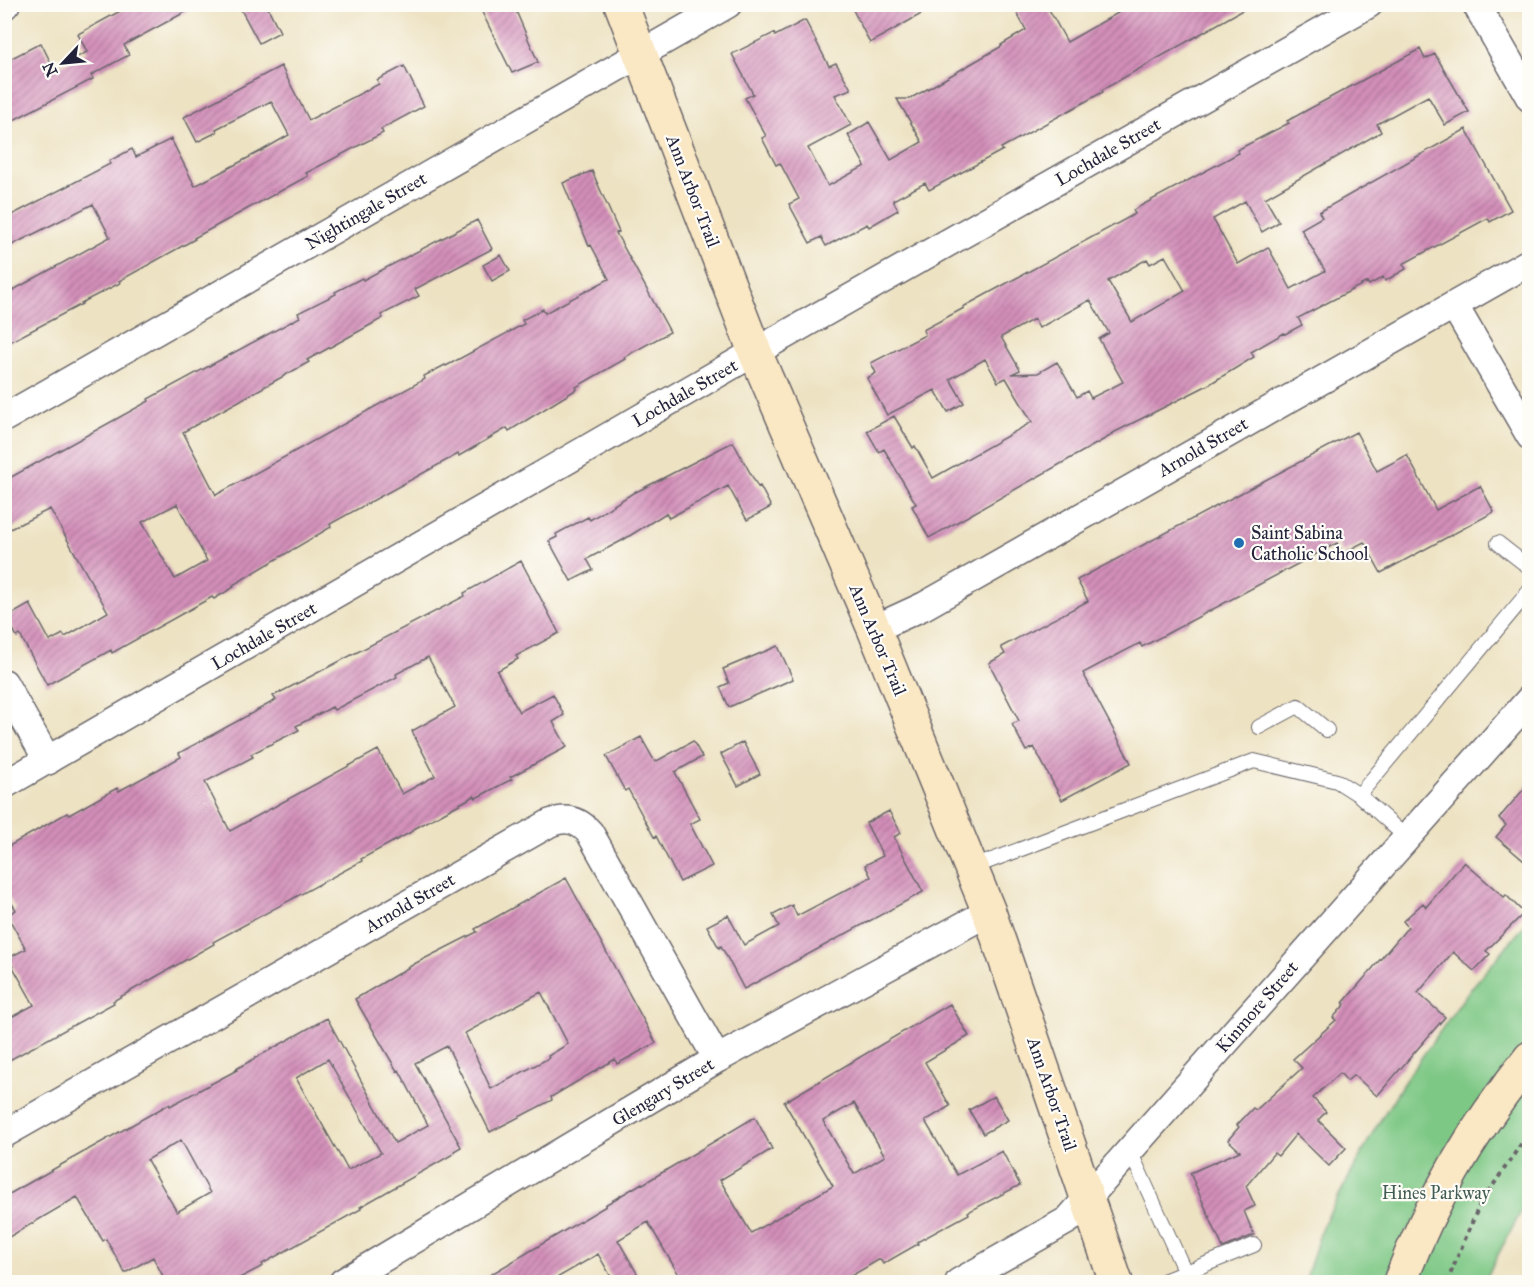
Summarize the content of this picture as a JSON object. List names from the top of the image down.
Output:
{
  "streets": {
    "street": [
      "Lochdale Street",
      "Ann Arbor Trail",
      "Nightingale Street",
      "Arnold Street",
      "Kinmore Street",
      "Glengary Street"
    ]
  },
  "crossings": [
    ["Lochdale Street", "Ann Arbor Trail"],
    ["Ann Arbor Trail", "Nightingale Street"],
    ["Ann Arbor Trail", "Arnold Street"],
    ["Ann Arbor Trail", "Kinmore Street"],
    ["Ann Arbor Trail", "Glengary Street"],
    ["Arnold Street", "Glengary Street"]
  ],
  "parks": ["Hines Parkway"],
  "places": ["Saint Sabina Catholic School"],
  "north": "bottom left"
}
